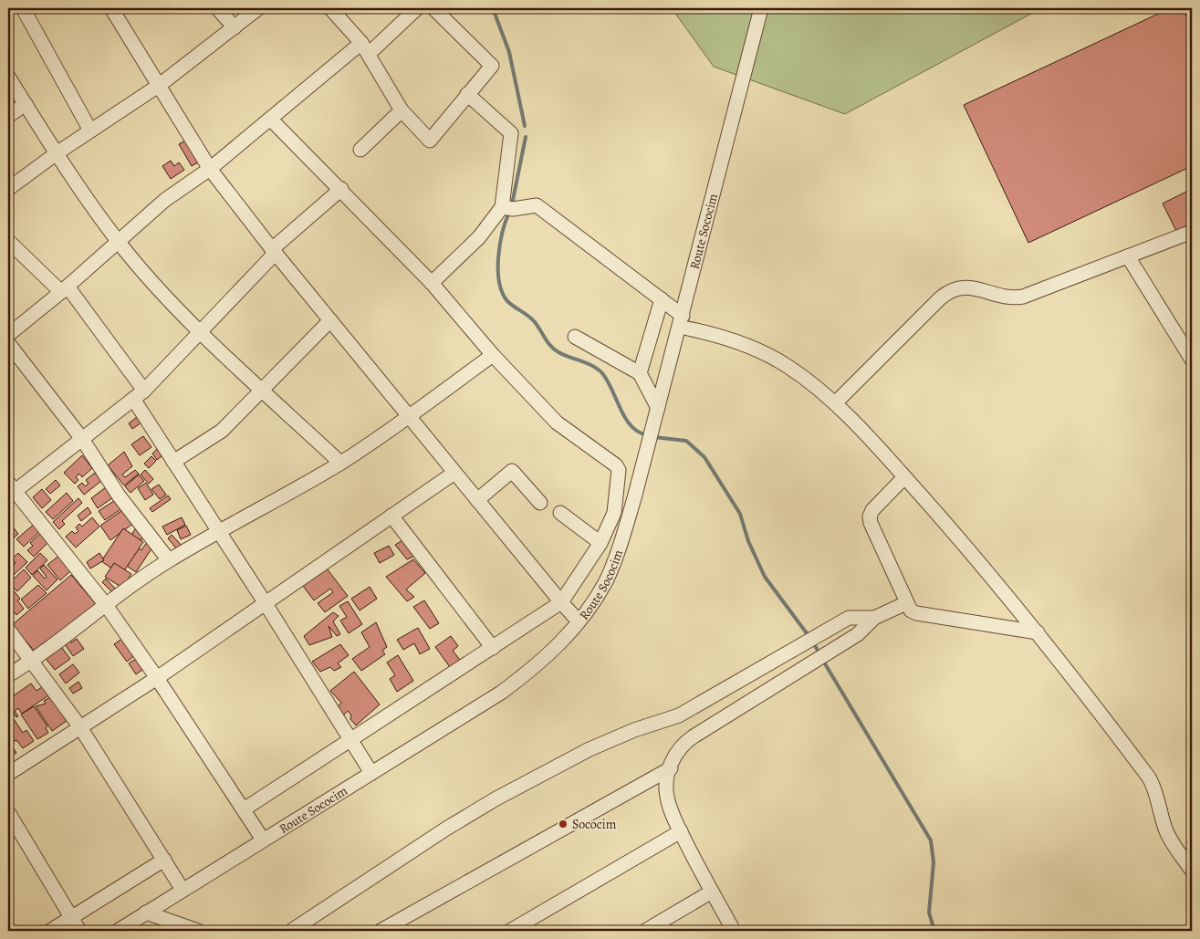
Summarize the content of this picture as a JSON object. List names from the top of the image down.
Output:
{
  "streets": {
    "street": ["Route Sococim"]
  },
  "places": ["Sococim"]
}
